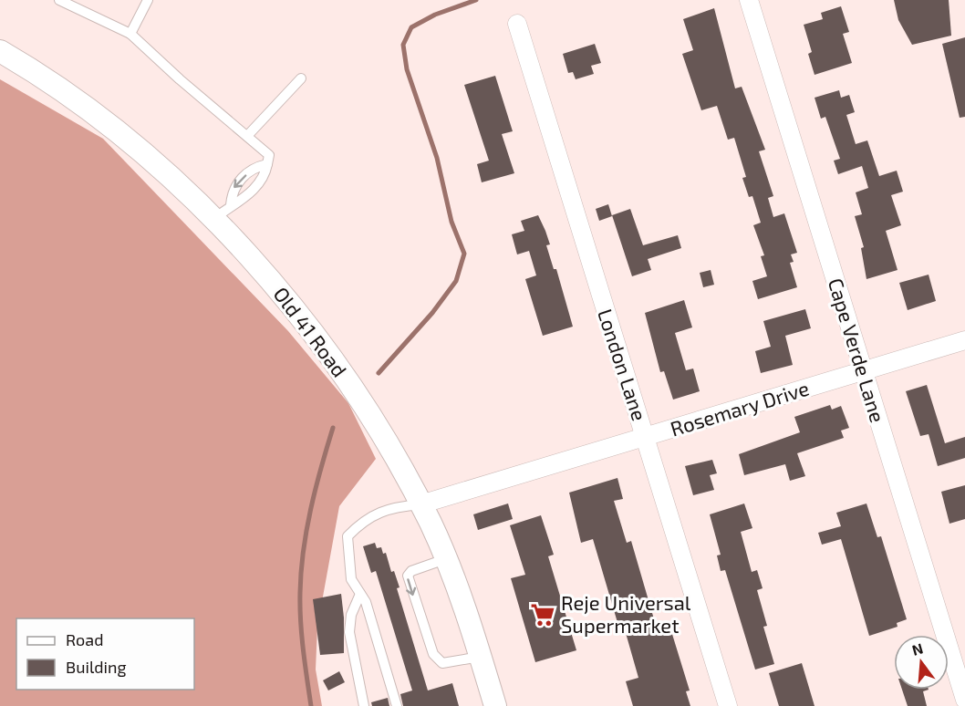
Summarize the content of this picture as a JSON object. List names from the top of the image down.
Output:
{
  "streets": {
    "street": [
      "Old 41 Road",
      "Cape Verde Lane",
      "London Lane",
      "Rosemary Drive"
    ]
  },
  "crossings": [
    ["Old 41 Road", "Rosemary Drive"],
    ["Cape Verde Lane", "Rosemary Drive"],
    ["London Lane", "Rosemary Drive"]
  ],
  "places": {
    "supermarket": ["Reje Universal Supermarket"]
  },
  "legend": ["Road", "Building"],
  "north": "top"
}
